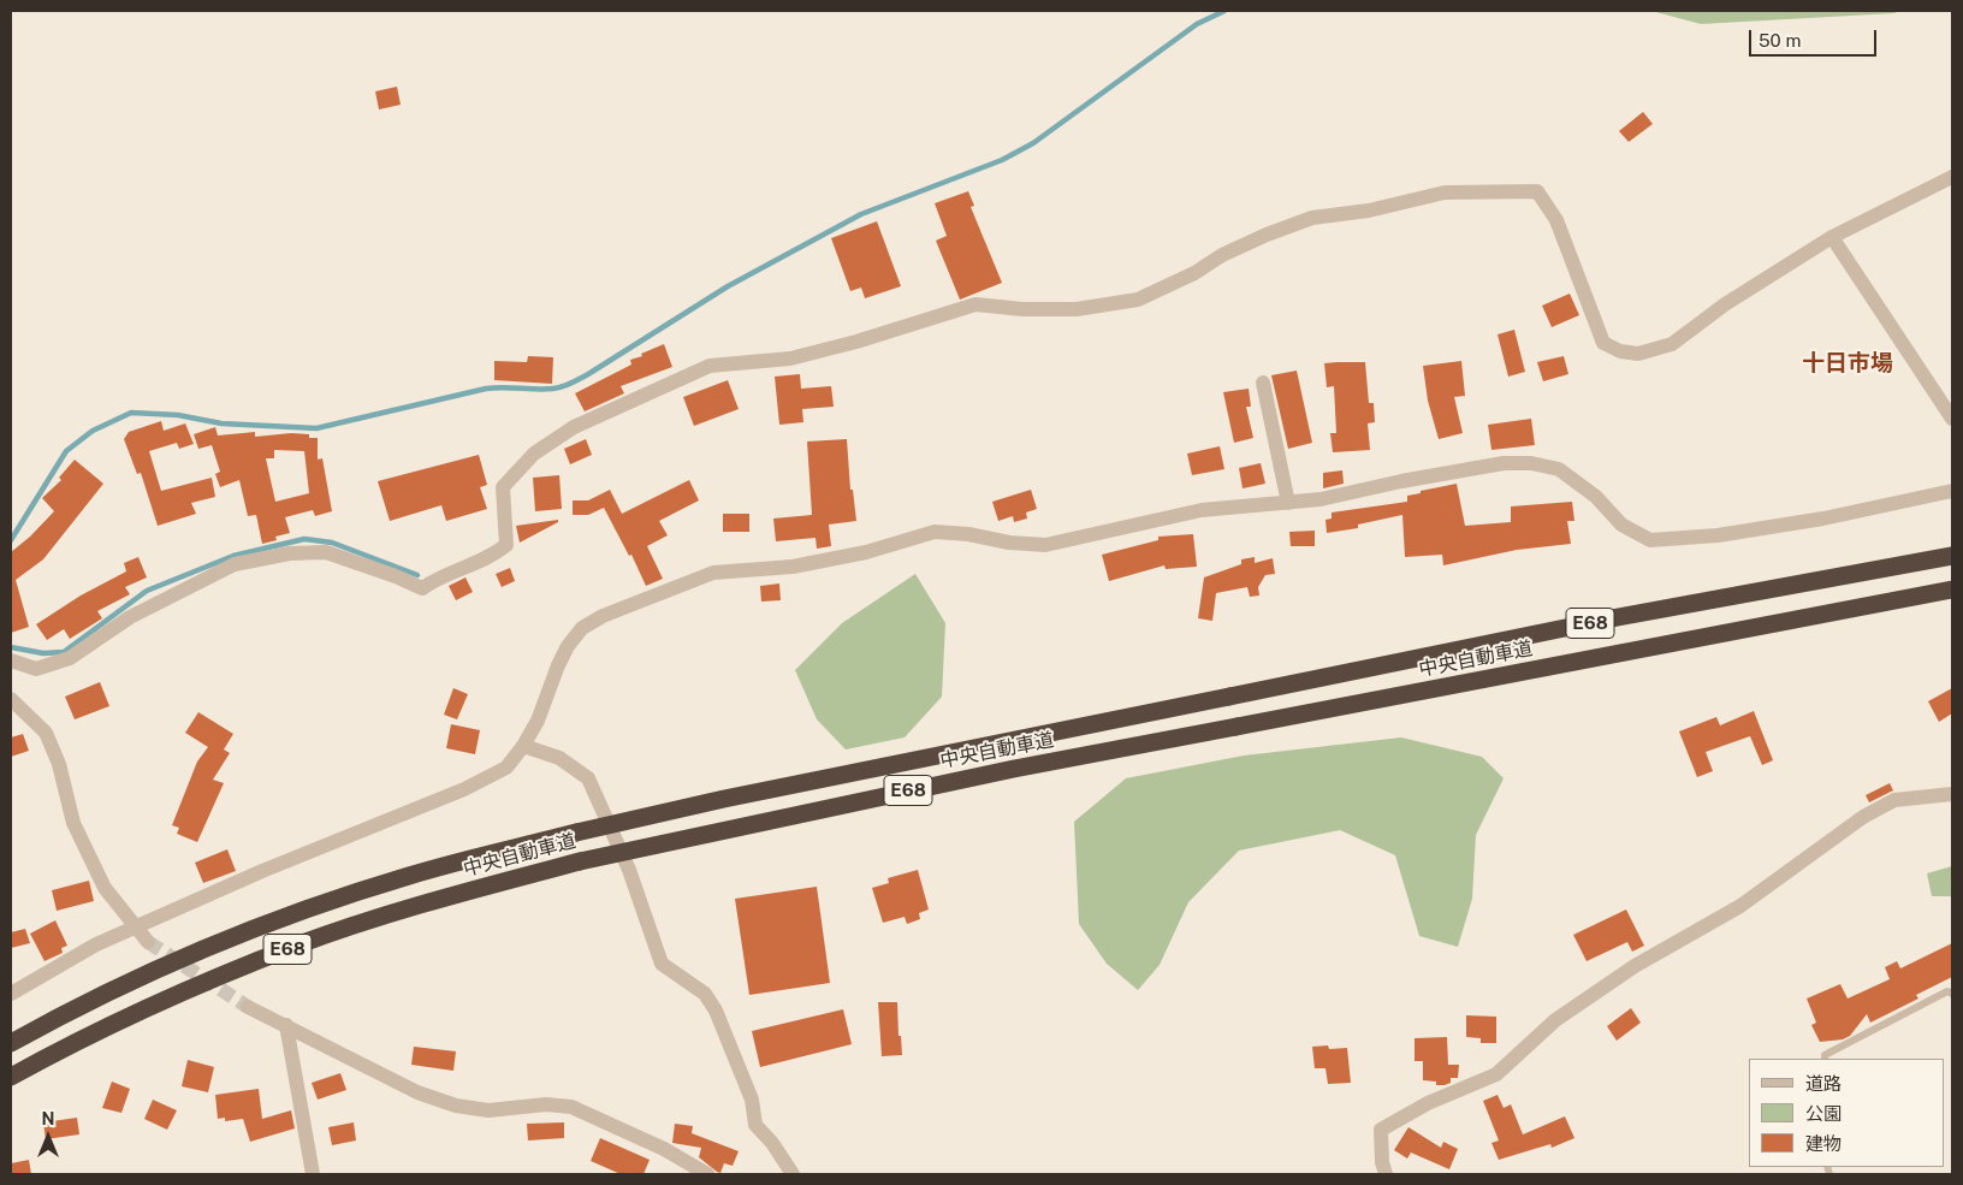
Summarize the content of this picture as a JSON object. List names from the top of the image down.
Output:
{
  "streets": {
    "highway": ["E68", "中央自動車道"]
  },
  "districts": ["十日市場"],
  "legend": ["道路", "公園", "建物"],
  "scale_bar": "50 m",
  "north": "top"
}
